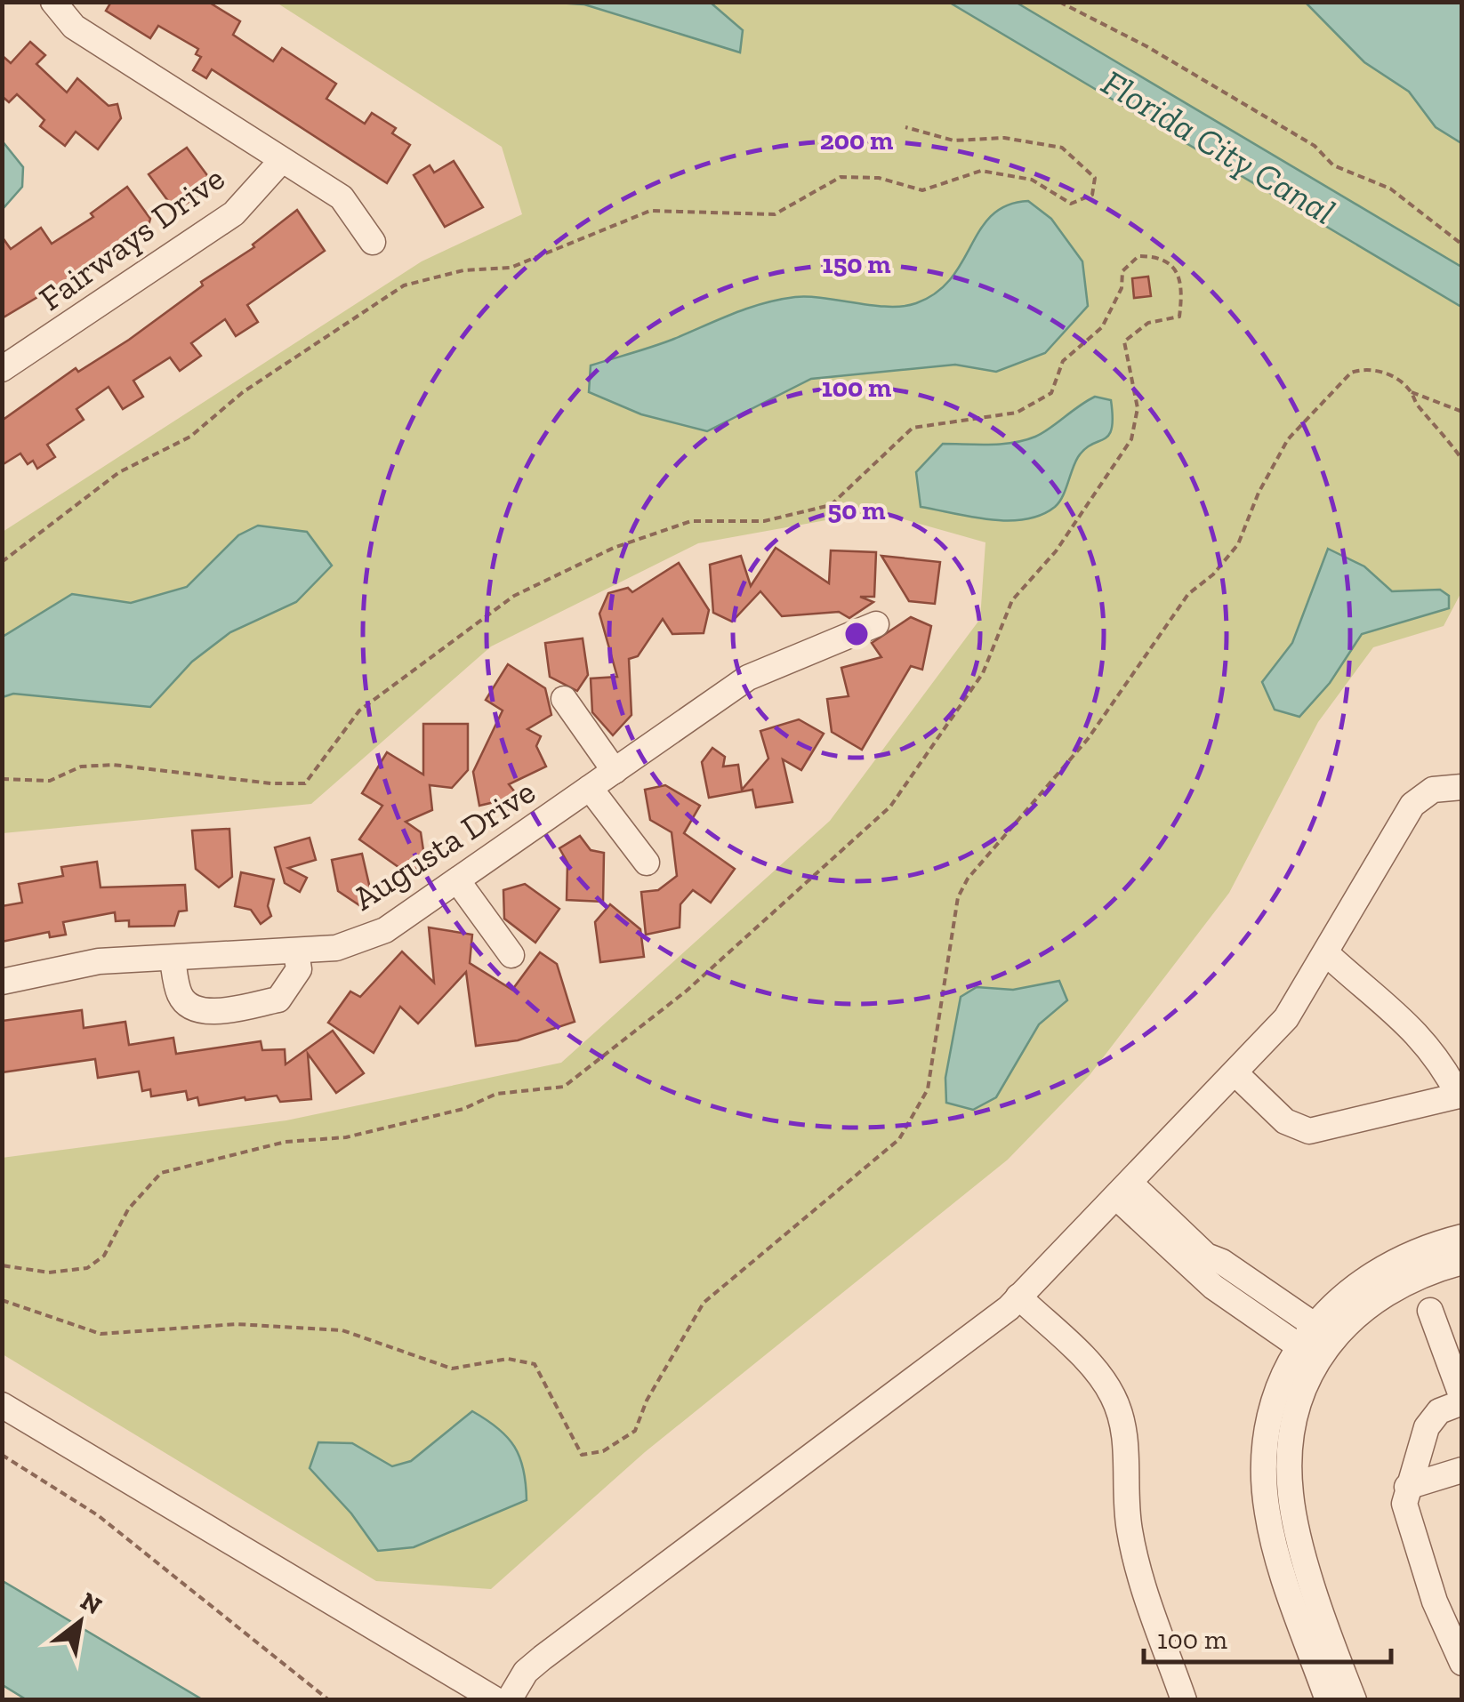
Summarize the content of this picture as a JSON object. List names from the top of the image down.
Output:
{
  "streets": {
    "street": ["Fairways Drive", "Augusta Drive"]
  },
  "water": ["Florida City Canal"],
  "scale_bar": "100 m",
  "north": "top right",
  "rings": [
    "200 m",
    "150 m",
    "100 m",
    "50 m"
  ]
}
